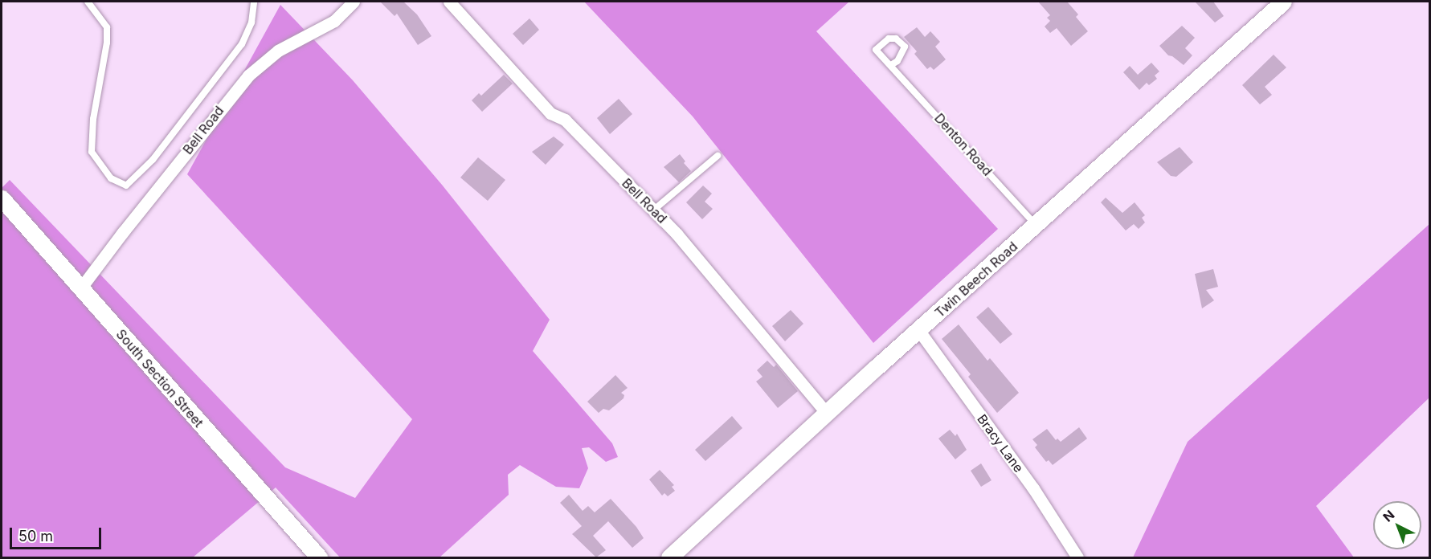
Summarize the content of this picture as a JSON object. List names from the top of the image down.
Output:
{
  "streets": {
    "street": [
      "Bell Road",
      "Twin Beech Road",
      "South Section Street",
      "Bracy Lane"
    ],
    "lane": ["Denton Road"]
  },
  "crossings": [
    ["Bell Road", "Twin Beech Road"],
    ["Bell Road", "South Section Street"],
    ["Denton Road", "Twin Beech Road"],
    ["Twin Beech Road", "Bracy Lane"]
  ],
  "scale_bar": "50 m",
  "north": "top left"
}
